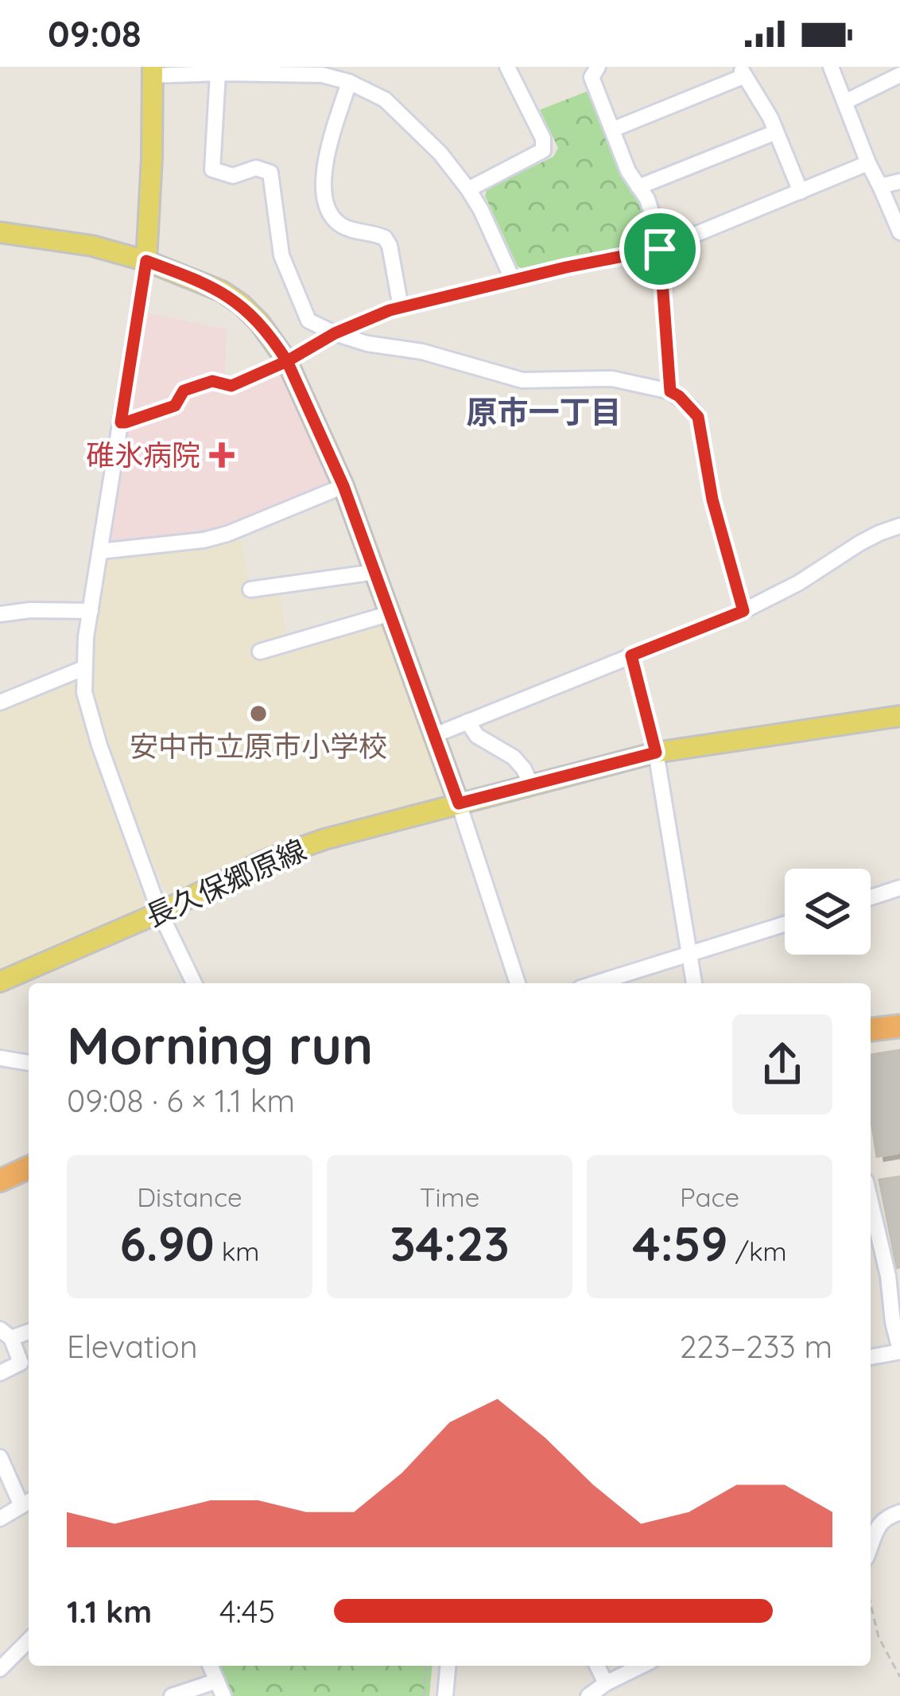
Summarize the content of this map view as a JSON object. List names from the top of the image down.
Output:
{
  "streets": {
    "main road": ["長久保郷原線"]
  },
  "districts": ["原市一丁目"],
  "places": {
    "health": ["碓氷病院"],
    "other": ["安中市立原市小学校"]
  },
  "page": {
    "status": "09:08",
    "heading": ["Morning run", "09:08 · 6 × 1.1 km"],
    "stats": [
      ["Distance", "6.90 km"],
      ["Time", "34:23"],
      ["Pace", "4:59 /km"]
    ],
    "chart": ["Elevation", "223–233 m"],
    "list": [
      {
        "name": "1.1 km",
        "note": "4:45"
      }
    ]
  }
}
